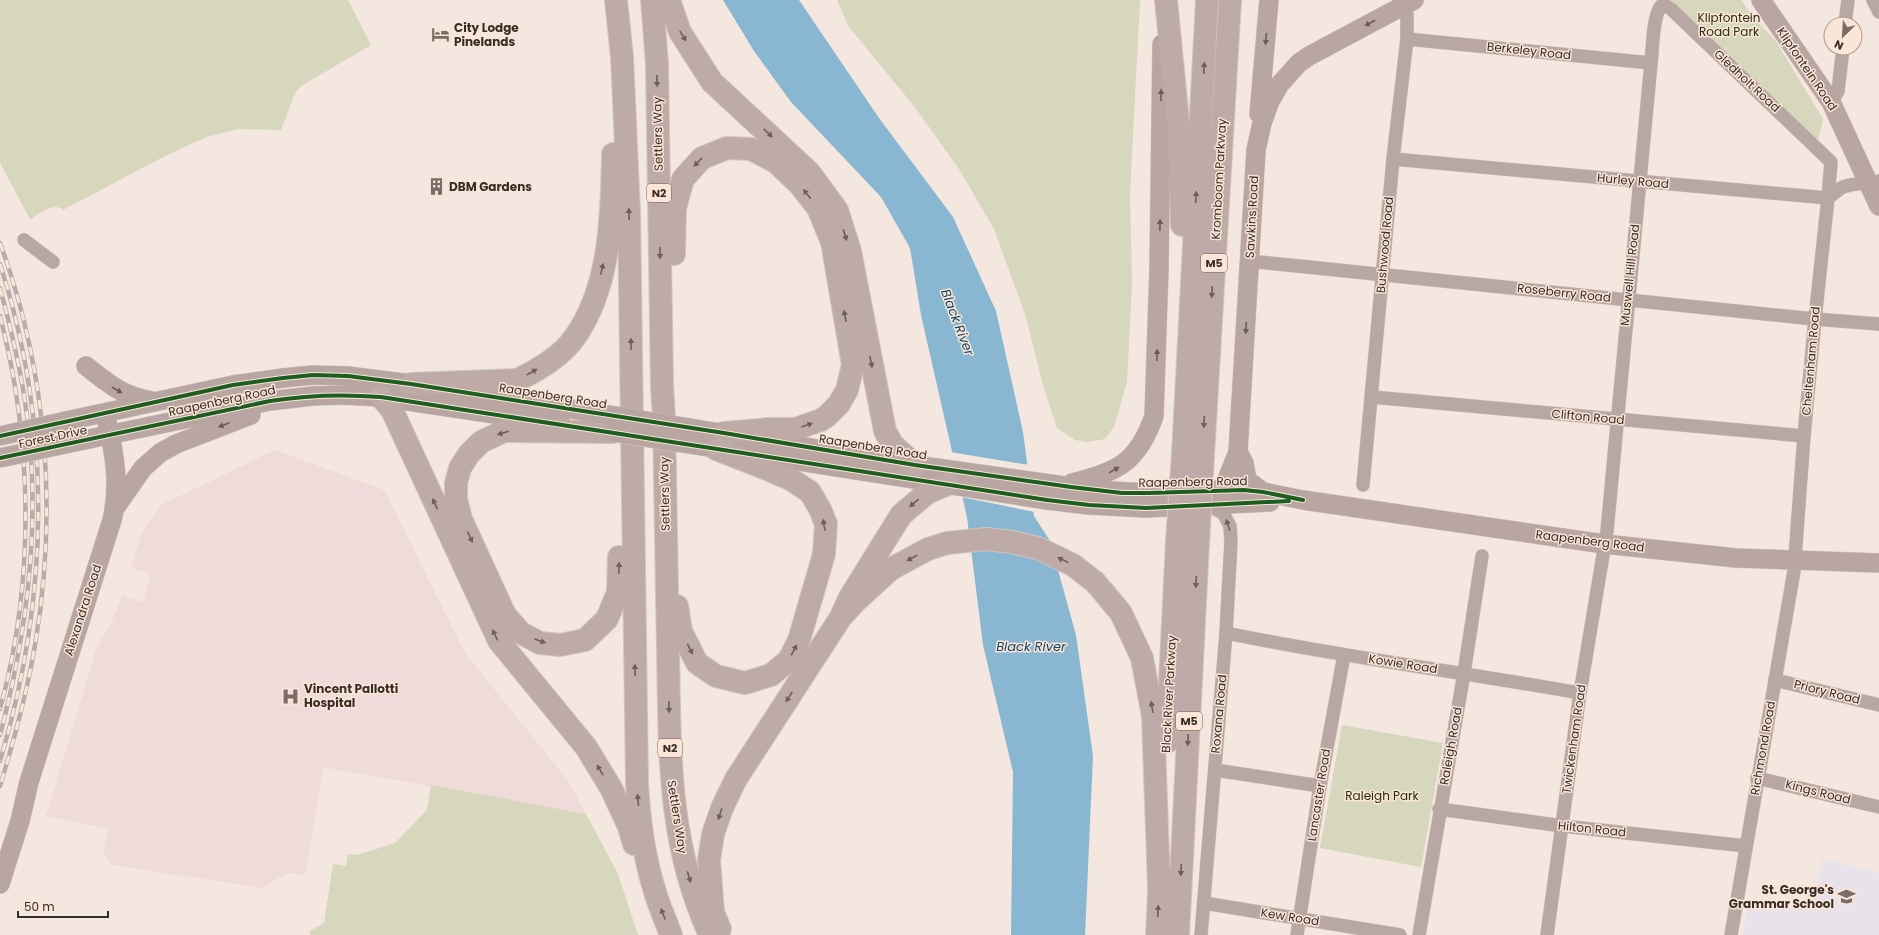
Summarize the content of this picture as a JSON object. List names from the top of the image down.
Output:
{
  "streets": {
    "highway": [
      "Settlers Way",
      "Kromboom Parkway",
      "N2",
      "M5",
      "Black River Parkway"
    ],
    "main road": [
      "Klipfontein Road",
      "Sawkins Road",
      "Raapenberg Road",
      "Forest Drive",
      "Alexandra Road"
    ],
    "street": [
      "Berkeley Road",
      "Gledholt Road",
      "Hurley Road",
      "Bushwood Road",
      "Muswell Hill Road",
      "Roseberry Road",
      "Cheltenham Road",
      "Clifton Road",
      "Kowie Road",
      "Priory Road",
      "Roxana Road",
      "Twickenham Road",
      "Raleigh Road",
      "Richmond Road",
      "Kings Road",
      "Lancaster Road",
      "Hilton Road",
      "Kew Road"
    ]
  },
  "crossings": [
    ["Berkeley Road", "Bushwood Road"],
    ["Berkeley Road", "Muswell Hill Road"],
    ["Gledholt Road", "Muswell Hill Road"],
    ["Gledholt Road", "Cheltenham Road"],
    ["Kromboom Parkway", "Black River Parkway"],
    ["Hurley Road", "Bushwood Road"],
    ["Hurley Road", "Muswell Hill Road"],
    ["Hurley Road", "Cheltenham Road"],
    ["Sawkins Road", "Bushwood Road"],
    ["Sawkins Road", "Roseberry Road"],
    ["Sawkins Road", "Raapenberg Road"],
    ["Sawkins Road", "Roxana Road"],
    ["Bushwood Road", "Roseberry Road"],
    ["Bushwood Road", "Clifton Road"],
    ["Muswell Hill Road", "Roseberry Road"],
    ["Muswell Hill Road", "Raapenberg Road"],
    ["Muswell Hill Road", "Clifton Road"],
    ["Muswell Hill Road", "Twickenham Road"],
    ["Roseberry Road", "Cheltenham Road"],
    ["Cheltenham Road", "Raapenberg Road"],
    ["Cheltenham Road", "Clifton Road"],
    ["Cheltenham Road", "Richmond Road"],
    ["Raapenberg Road", "Forest Drive"],
    ["Raapenberg Road", "Alexandra Road"],
    ["Raapenberg Road", "Roxana Road"],
    ["Raapenberg Road", "Twickenham Road"],
    ["Raapenberg Road", "Richmond Road"],
    ["Forest Drive", "Alexandra Road"],
    ["Kowie Road", "Roxana Road"],
    ["Kowie Road", "Twickenham Road"],
    ["Kowie Road", "Raleigh Road"],
    ["Kowie Road", "Lancaster Road"],
    ["Priory Road", "Richmond Road"],
    ["Roxana Road", "Kew Road"],
    ["Twickenham Road", "Hilton Road"],
    ["Raleigh Road", "Hilton Road"],
    ["Richmond Road", "Kings Road"],
    ["Richmond Road", "Hilton Road"],
    ["Lancaster Road", "Kew Road"]
  ],
  "water": ["Black River"],
  "parks": ["Klipfontein Road Park", "Raleigh Park"],
  "places": {
    "hotel": ["City Lodge Pinelands"],
    "building": ["DBM Gardens"],
    "hospital": ["Vincent Pallotti Hospital"],
    "school or university": ["St. George's Grammar School"]
  },
  "scale_bar": "50 m",
  "north": "bottom left"
}
